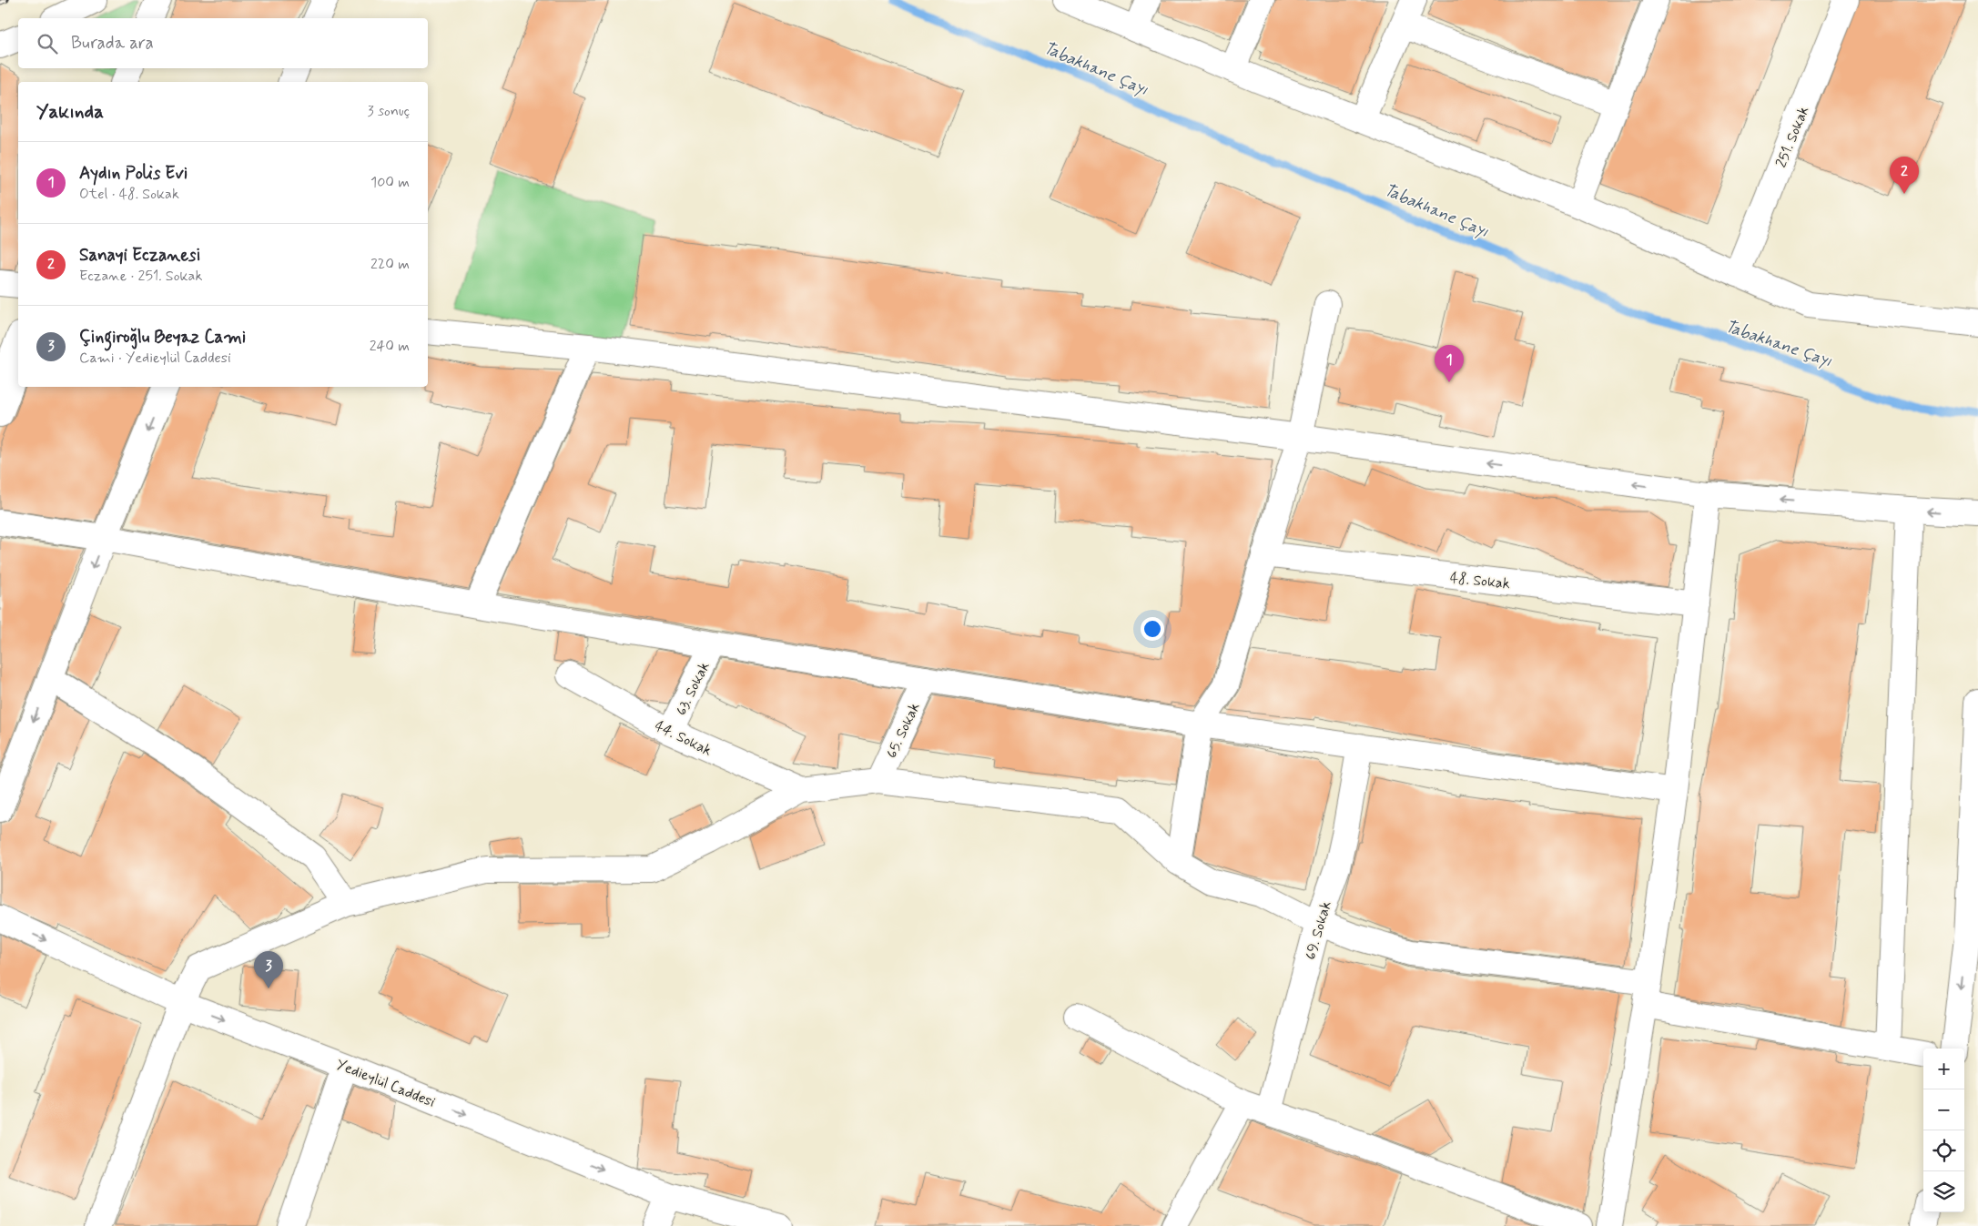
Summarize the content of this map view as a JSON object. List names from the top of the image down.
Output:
{
  "streets": {
    "main road": [
      "251. Sokak",
      "48. Sokak",
      "63. Sokak",
      "65. Sokak",
      "44. Sokak",
      "69. Sokak",
      "Yedieylül Caddesi"
    ]
  },
  "crossings": [
    ["63. Sokak", "44. Sokak"]
  ],
  "water": ["Tabakhane Çayı"],
  "page": {
    "search": "Burada ara",
    "heading": ["Yakında", "3 sonuç"],
    "list": [
      {
        "mark": "1",
        "name": "Aydın Polis Evi",
        "note": "Otel · 48. Sokak",
        "value": "100 m"
      },
      {
        "mark": "2",
        "name": "Sanayi Eczanesi",
        "note": "Eczane · 251. Sokak",
        "value": "220 m"
      },
      {
        "mark": "3",
        "name": "Çingiroğlu Beyaz Cami",
        "note": "Cami · Yedieylül Caddesi",
        "value": "240 m"
      }
    ],
    "pins": ["2", "1", "3"],
    "map_buttons": ["+", "−"]
  }
}
